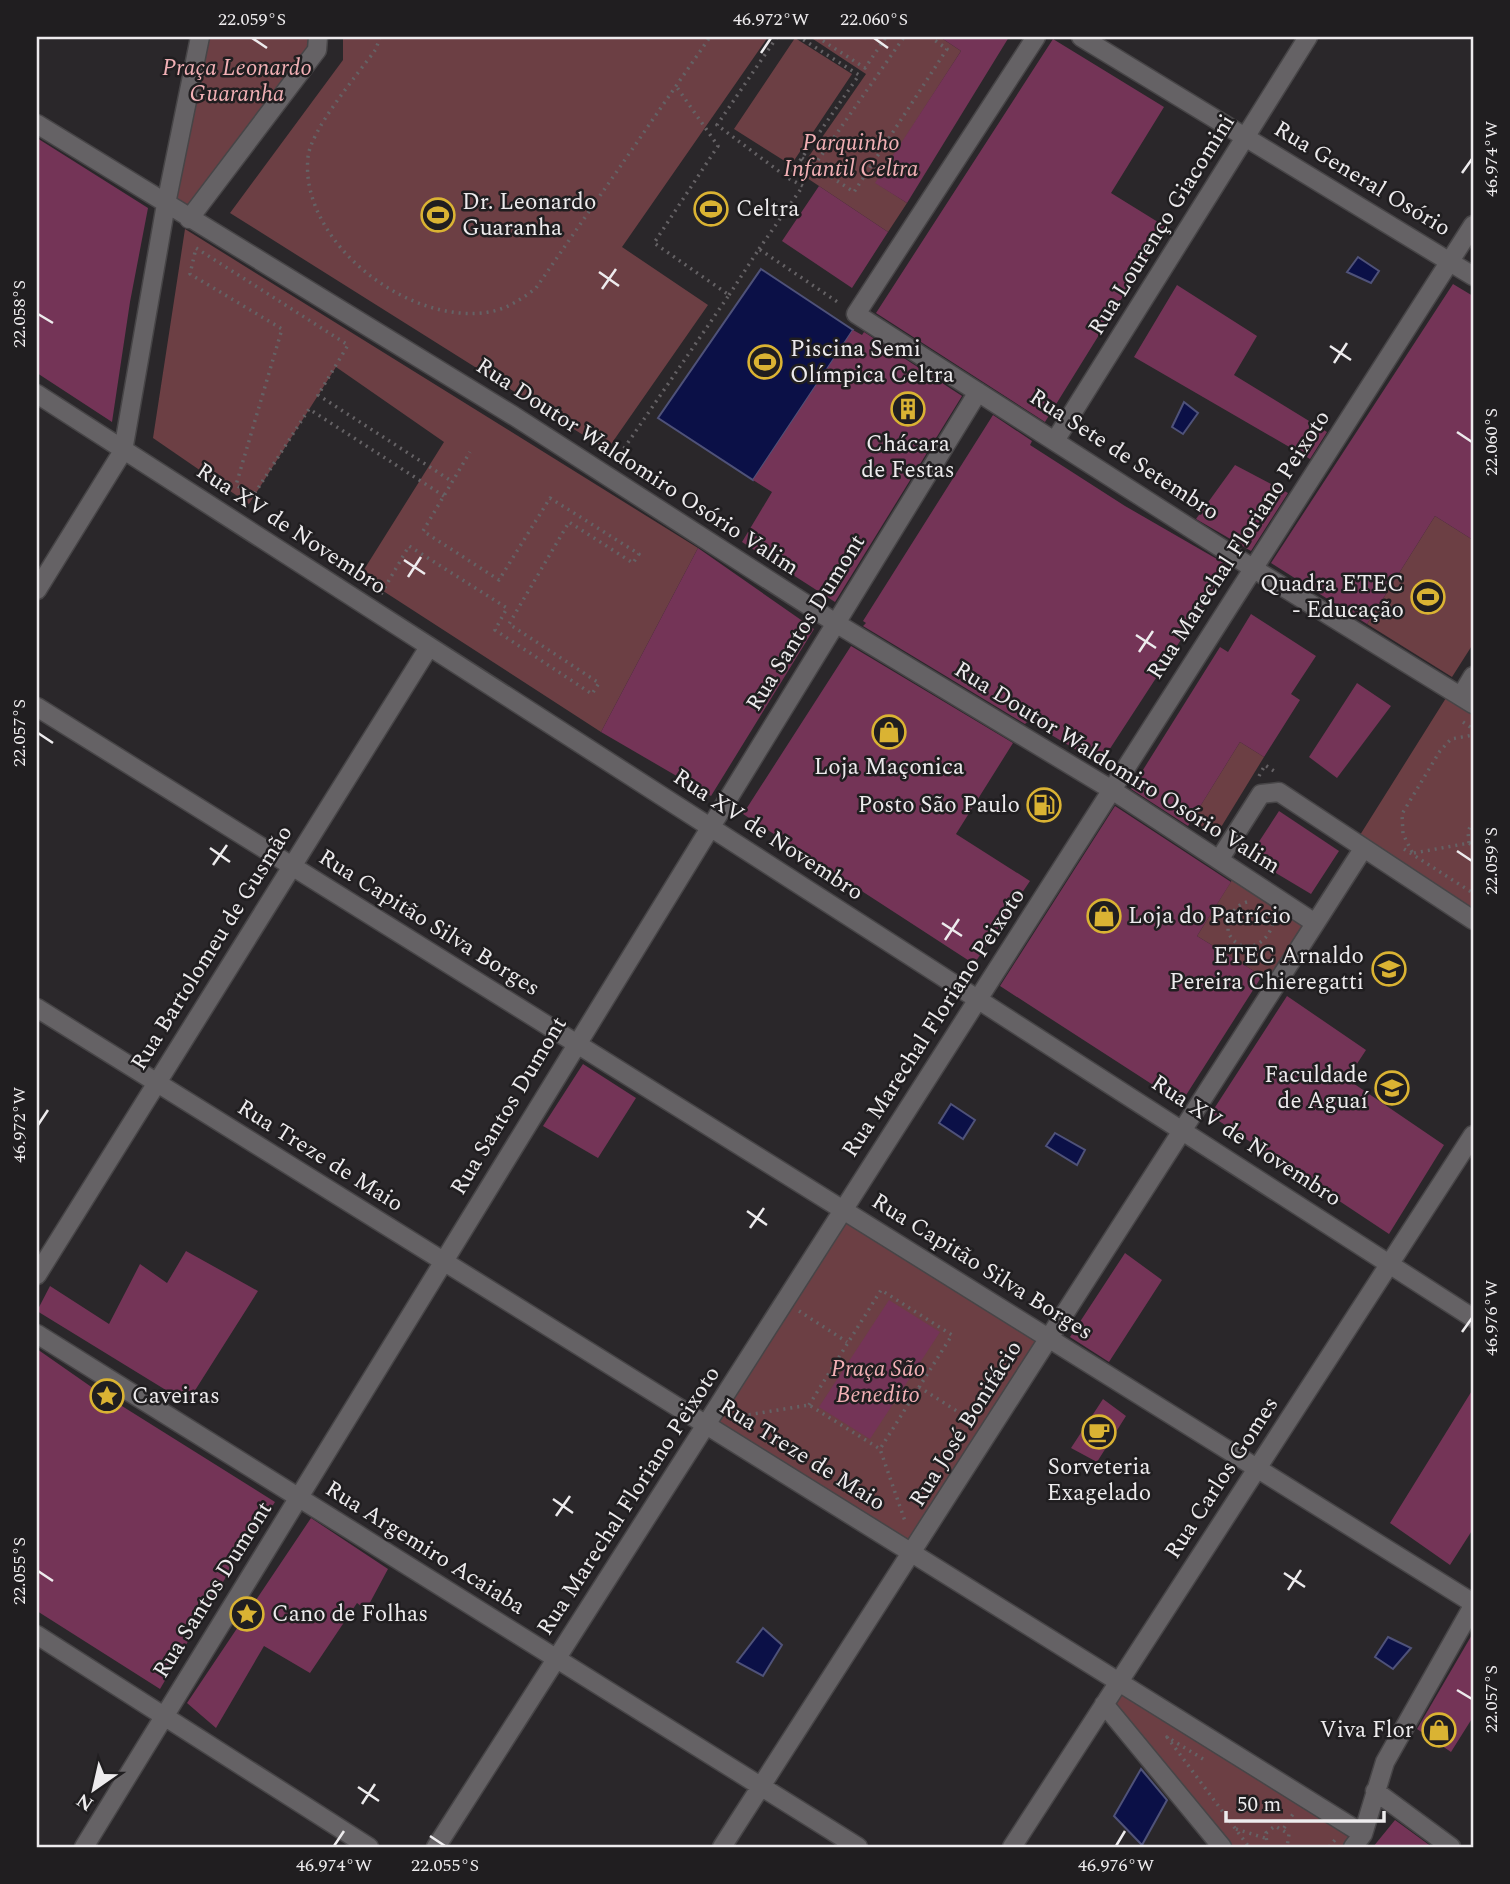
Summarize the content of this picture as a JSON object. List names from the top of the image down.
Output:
{
  "streets": {
    "street": [
      "Rua General Osório",
      "Rua Lourenço Giacomini",
      "Rua Sete de Setembro",
      "Rua Doutor Waldomiro Osório Valim",
      "Rua XV de Novembro",
      "Rua Marechal Floriano Peixoto",
      "Rua Santos Dumont",
      "Rua Capitão Silva Borges",
      "Rua Bartolomeu de Gusmão",
      "Rua Treze de Maio",
      "Rua José Bonifácio",
      "Rua Carlos Gomes",
      "Rua Argemiro Acaiaba"
    ]
  },
  "crossings": [
    ["Rua General Osório", "Rua Lourenço Giacomini"],
    ["Rua General Osório", "Rua Marechal Floriano Peixoto"],
    ["Rua Lourenço Giacomini", "Rua Sete de Setembro"],
    ["Rua Sete de Setembro", "Rua Marechal Floriano Peixoto"],
    ["Rua Sete de Setembro", "Rua Santos Dumont"],
    ["Rua Doutor Waldomiro Osório Valim", "Rua Marechal Floriano Peixoto"],
    ["Rua Doutor Waldomiro Osório Valim", "Rua Santos Dumont"],
    ["Rua Doutor Waldomiro Osório Valim", "Rua José Bonifácio"],
    ["Rua XV de Novembro", "Rua Marechal Floriano Peixoto"],
    ["Rua XV de Novembro", "Rua Santos Dumont"],
    ["Rua XV de Novembro", "Rua Bartolomeu de Gusmão"],
    ["Rua XV de Novembro", "Rua José Bonifácio"],
    ["Rua XV de Novembro", "Rua Carlos Gomes"],
    ["Rua Marechal Floriano Peixoto", "Rua Capitão Silva Borges"],
    ["Rua Marechal Floriano Peixoto", "Rua Treze de Maio"],
    ["Rua Marechal Floriano Peixoto", "Rua Argemiro Acaiaba"],
    ["Rua Santos Dumont", "Rua Capitão Silva Borges"],
    ["Rua Santos Dumont", "Rua Treze de Maio"],
    ["Rua Santos Dumont", "Rua Argemiro Acaiaba"],
    ["Rua Capitão Silva Borges", "Rua Bartolomeu de Gusmão"],
    ["Rua Capitão Silva Borges", "Rua José Bonifácio"],
    ["Rua Capitão Silva Borges", "Rua Carlos Gomes"],
    ["Rua Bartolomeu de Gusmão", "Rua Treze de Maio"],
    ["Rua Treze de Maio", "Rua José Bonifácio"],
    ["Rua Treze de Maio", "Rua Carlos Gomes"],
    ["Rua José Bonifácio", "Rua Argemiro Acaiaba"]
  ],
  "parks": ["Praça Leonardo Guaranha", "Parquinho Infantil Celtra", "Praça São Benedito"],
  "places": {
    "sports": [
      "Celtra",
      "Dr. Leonardo Guaranha",
      "Piscina Semi Olímpica Celtra",
      "Quadra ETEC - Educação"
    ],
    "building": ["Chácara de Festas"],
    "shop": ["Loja Maçonica", "Loja do Patrício", "Viva Flor"],
    "fuel station": ["Posto São Paulo"],
    "school or university": ["ETEC Arnaldo Pereira Chieregatti", "Faculdade de Aguaí"],
    "place": ["Caveiras", "Cano de Folhas"],
    "cafe": ["Sorveteria Exagelado"]
  },
  "scale_bar": "50 m",
  "north": "bottom left",
  "coordinates": [
    "22.059°S",
    "46.972°W",
    "22.060°S",
    "46.974°W",
    "22.058°S",
    "22.057°S",
    "46.976°W",
    "22.055°S"
  ]
}
